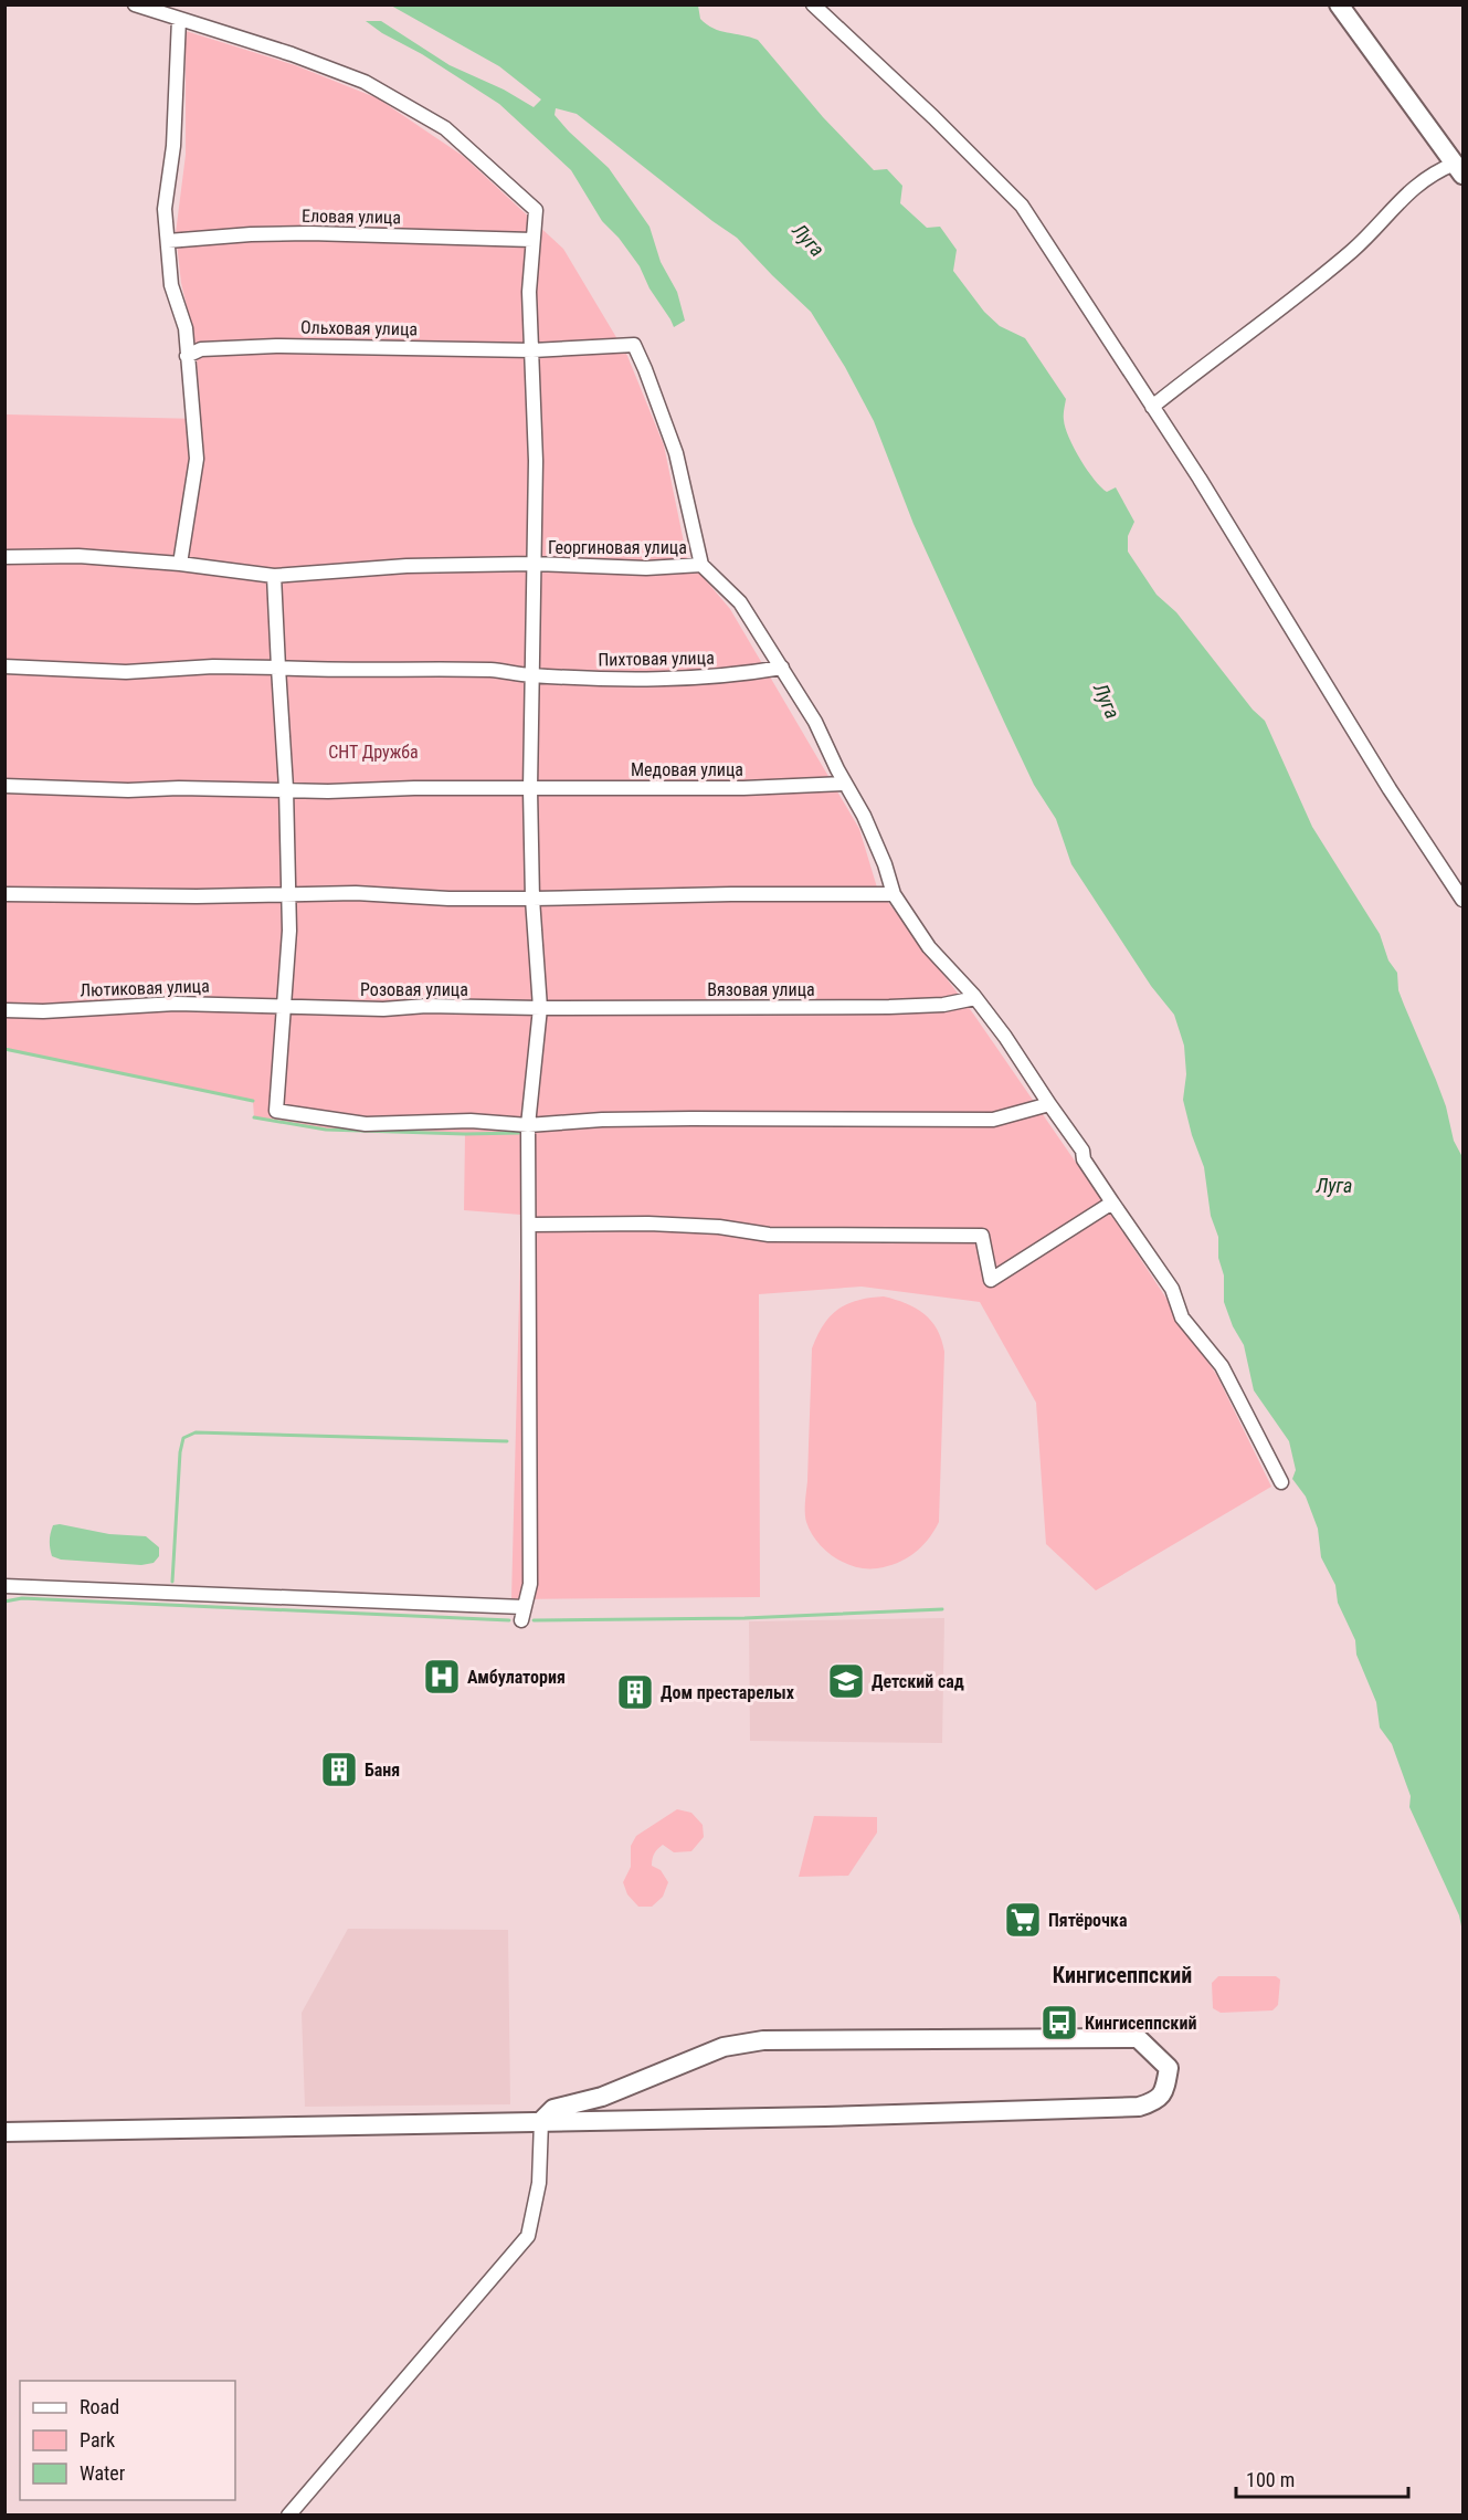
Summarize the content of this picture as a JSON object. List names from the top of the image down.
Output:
{
  "streets": {
    "street": [
      "Еловая улица",
      "Ольховая улица",
      "Георгиновая улица",
      "Пихтовая улица",
      "Медовая улица",
      "Лютиковая улица",
      "Розовая улица",
      "Вязовая улица"
    ]
  },
  "crossings": [
    ["Ольховая улица", "Георгиновая улица"],
    ["Лютиковая улица", "Розовая улица"],
    ["Розовая улица", "Вязовая улица"]
  ],
  "districts": ["Кингисеппский"],
  "water": ["Луга"],
  "parks": ["СНТ Дружба"],
  "places": {
    "hospital": ["Амбулатория"],
    "school or university": ["Детский сад"],
    "building": ["Дом престарелых", "Баня"],
    "supermarket": ["Пятёрочка"],
    "bus stop": ["Кингисеппский"]
  },
  "legend": ["Road", "Park", "Water"],
  "scale_bar": "100 m"
}
